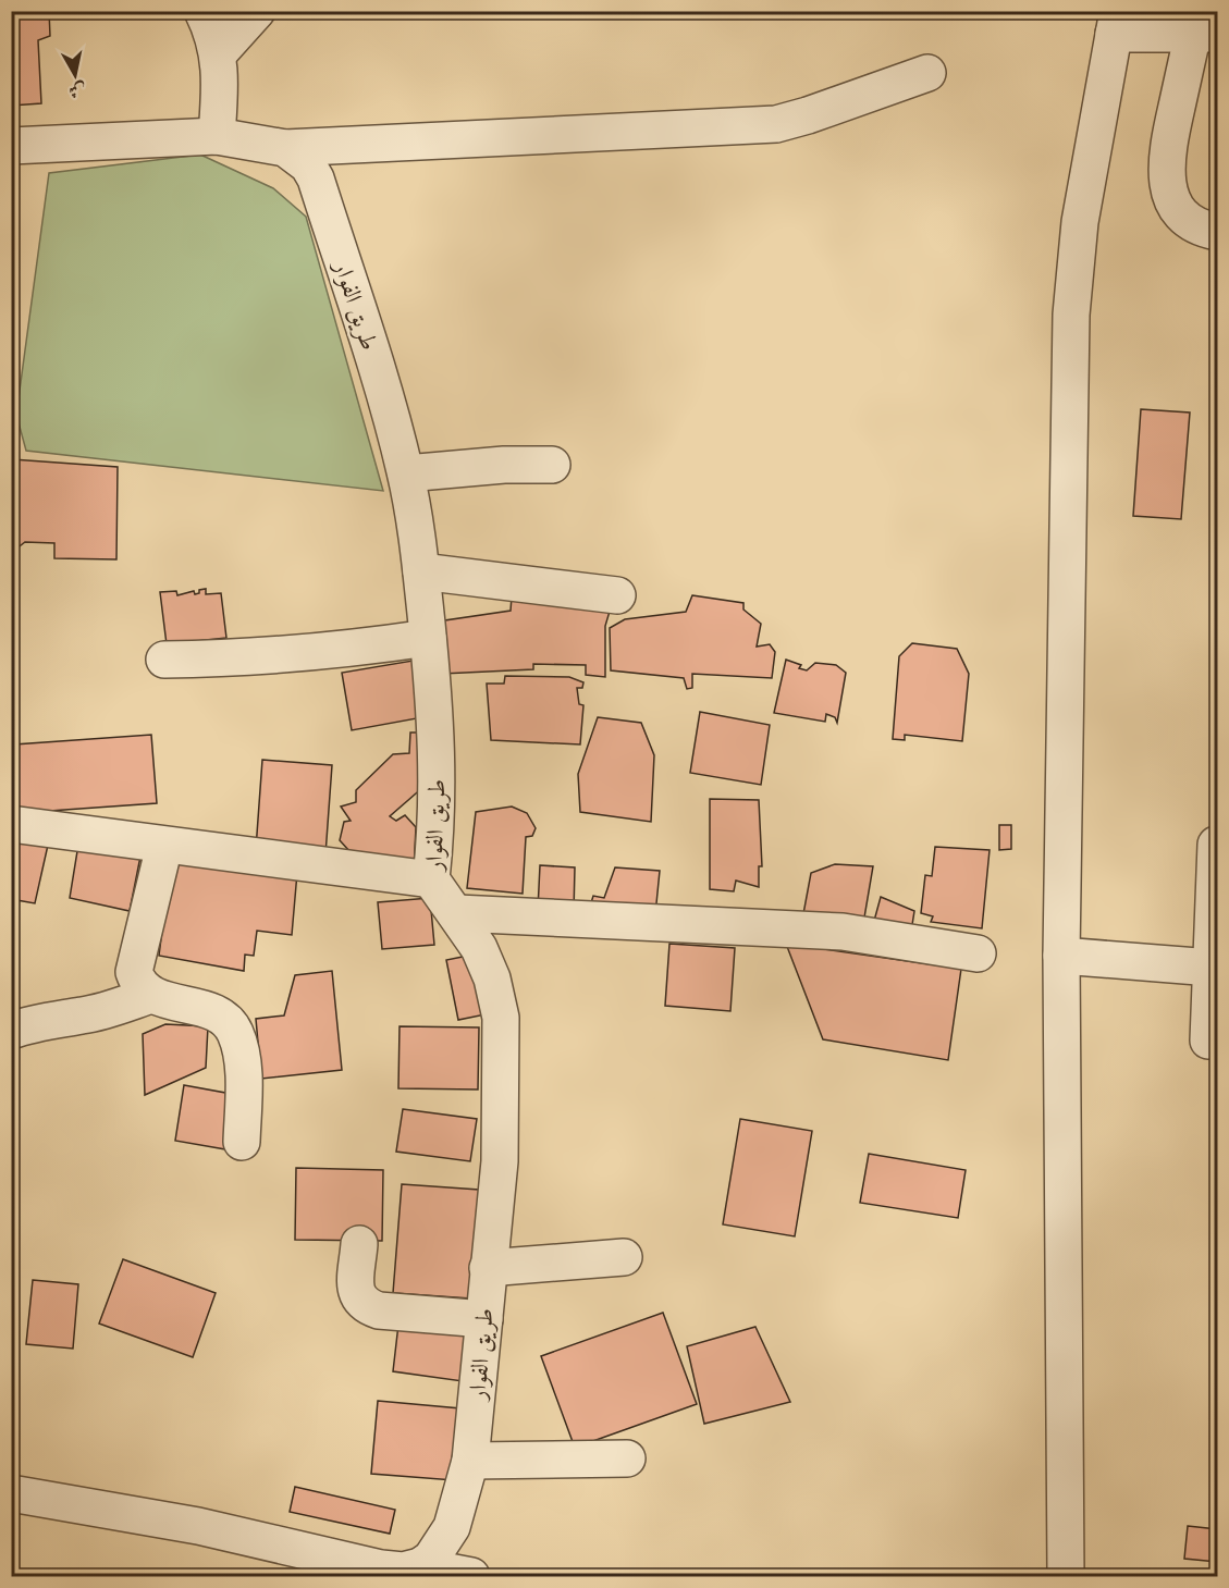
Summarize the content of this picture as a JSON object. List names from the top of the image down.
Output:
{
  "streets": {
    "street": ["طريق الفوار"]
  },
  "north": "bottom"
}
